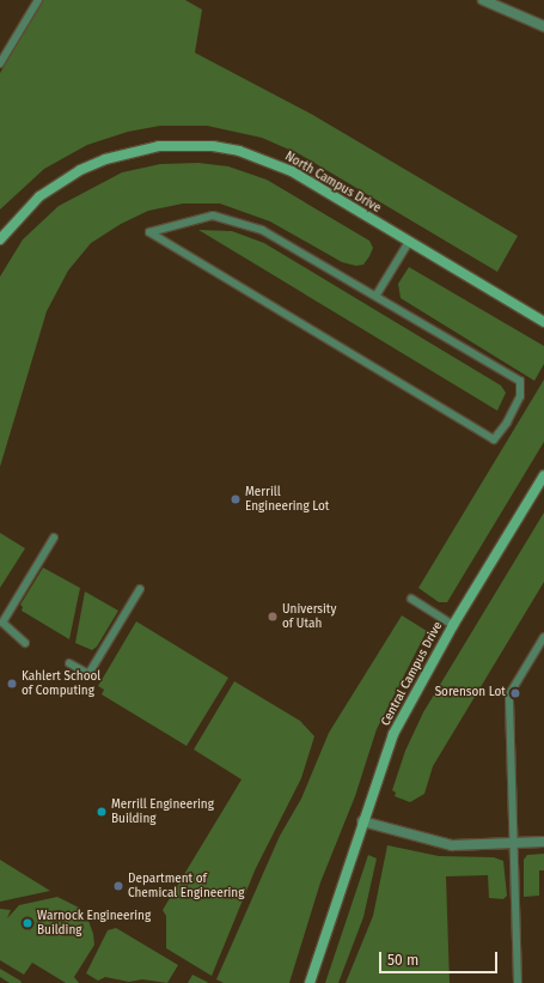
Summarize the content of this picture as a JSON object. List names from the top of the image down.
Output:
{
  "streets": {
    "main road": ["North Campus Drive", "Central Campus Drive"]
  },
  "places": [
    "Merrill Engineering Lot",
    "University of Utah",
    "Kahlert School of Computing",
    "Sorenson Lot",
    "Merrill Engineering Building",
    "Department of Chemical Engineering",
    "Warnock Engineering Building"
  ],
  "scale_bar": "50 m"
}
